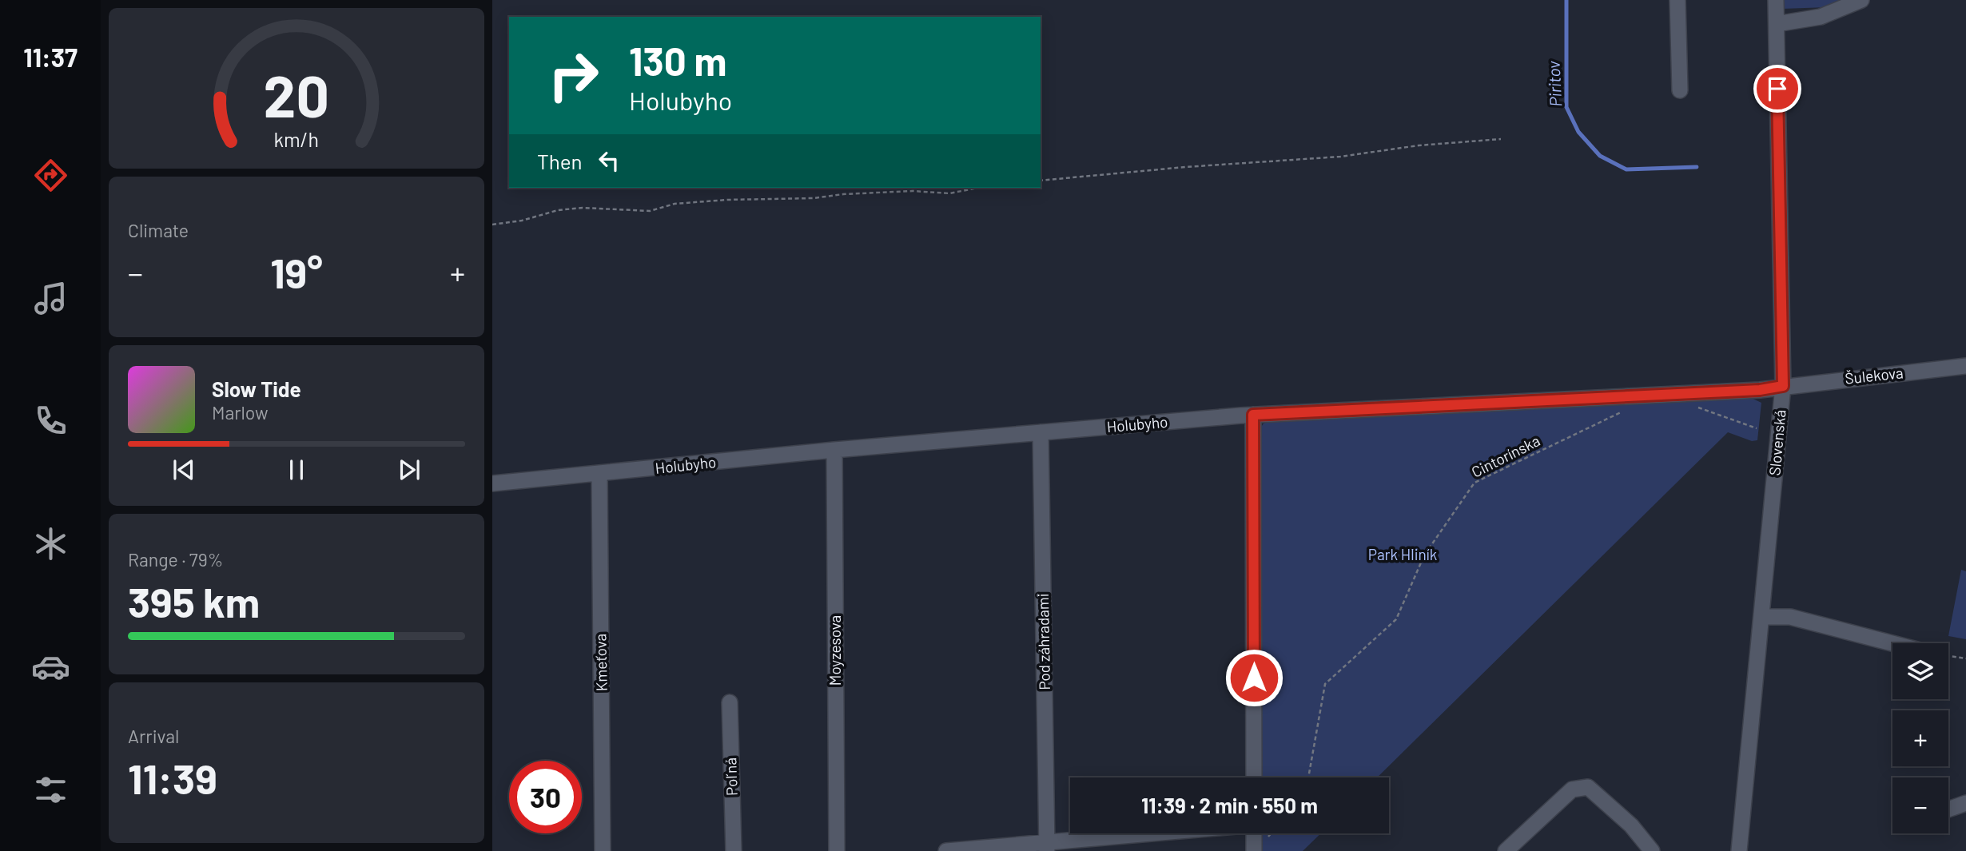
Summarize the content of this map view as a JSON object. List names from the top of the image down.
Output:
{
  "streets": {
    "street": [
      "Šulekova",
      "Holubyho",
      "Slovenská",
      "Pod záhradami",
      "Moyzesova",
      "Kmeťova",
      "Poľná"
    ],
    "path": ["Cintorínska"]
  },
  "crossings": [
    ["Šulekova", "Holubyho"],
    ["Šulekova", "Slovenská"],
    ["Holubyho", "Slovenská"],
    ["Holubyho", "Pod záhradami"],
    ["Holubyho", "Moyzesova"],
    ["Holubyho", "Kmeťova"]
  ],
  "water": ["Piritov"],
  "parks": ["Park Hliník"],
  "page": {
    "tabs": "11:37",
    "turn": ["130 m", "Holubyho"],
    "then": "Then",
    "tile": [
      "Climate",
      ["Range · 79%", "395 km"],
      ["Arrival", "11:39"]
    ],
    "heat": ["−", "19°", "+"],
    "song": ["Slow Tide", "Marlow"],
    "map_buttons": ["+", "−"],
    "limit": "30",
    "trip": "11:39 · 2 min · 550 m",
    "gauge": ["20", "km/h"]
  }
}
